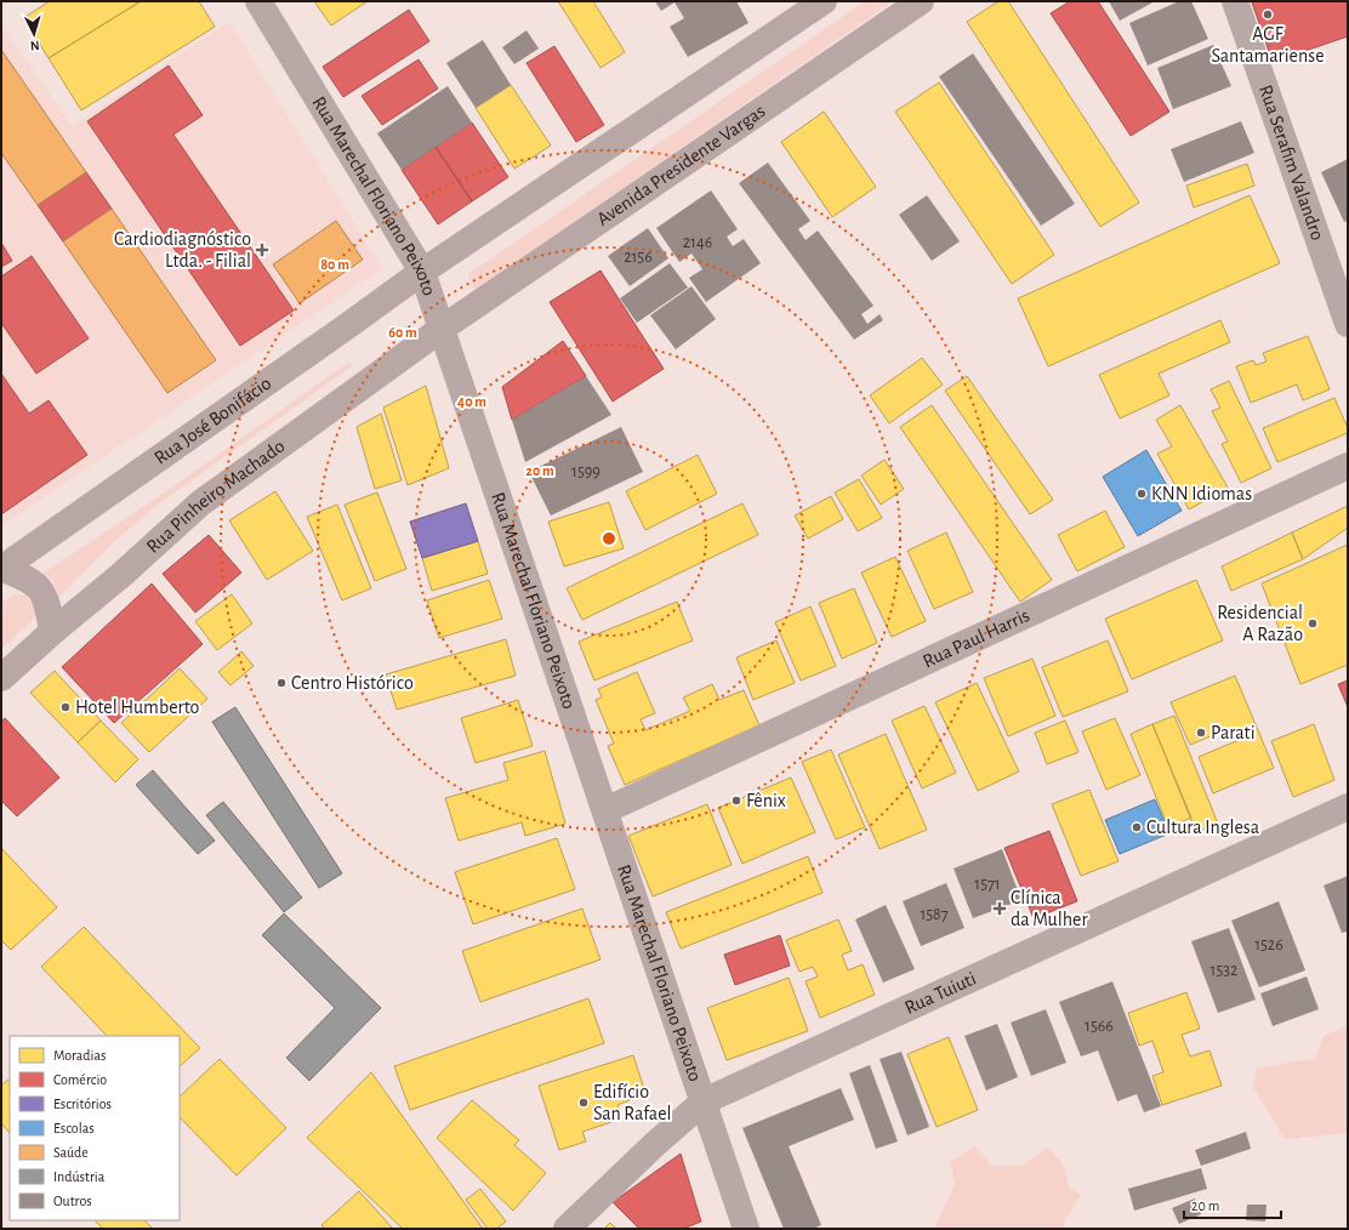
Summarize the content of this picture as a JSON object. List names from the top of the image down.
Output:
{
  "streets": {
    "main road": ["Avenida Presidente Vargas", "Rua José Bonifácio", "Rua Pinheiro Machado"],
    "street": [
      "Rua Serafim Valandro",
      "Rua Marechal Floriano Peixoto",
      "Rua Paul Harris",
      "Rua Tuiuti"
    ]
  },
  "crossings": [
    ["Avenida Presidente Vargas", "Rua Marechal Floriano Peixoto"],
    ["Avenida Presidente Vargas", "Rua Pinheiro Machado"],
    ["Rua Marechal Floriano Peixoto", "Rua José Bonifácio"],
    ["Rua Marechal Floriano Peixoto", "Rua Pinheiro Machado"],
    ["Rua Marechal Floriano Peixoto", "Rua Paul Harris"],
    ["Rua Marechal Floriano Peixoto", "Rua Tuiuti"]
  ],
  "places": {
    "other": [
      "AGF Santamariense",
      "KNN Idiomas",
      "Residencial A Razão",
      "Centro Histórico",
      "Hotel Humberto",
      "Parati",
      "Fênix",
      "Cultura Inglesa",
      "Edifício San Rafael"
    ],
    "health": ["Cardiodiagnóstico Ltda. - Filial", "Clínica da Mulher"]
  },
  "house_numbers": [
    "2146",
    "2156",
    "1599",
    "1571",
    "1587",
    "1526",
    "1532",
    "1566"
  ],
  "legend": [
    "Moradias",
    "Comércio",
    "Escritórios",
    "Escolas",
    "Saúde",
    "Indústria",
    "Outros"
  ],
  "scale_bar": "20 m",
  "north": "bottom",
  "rings": [
    "80 m",
    "60 m",
    "40 m",
    "20 m"
  ]
}
